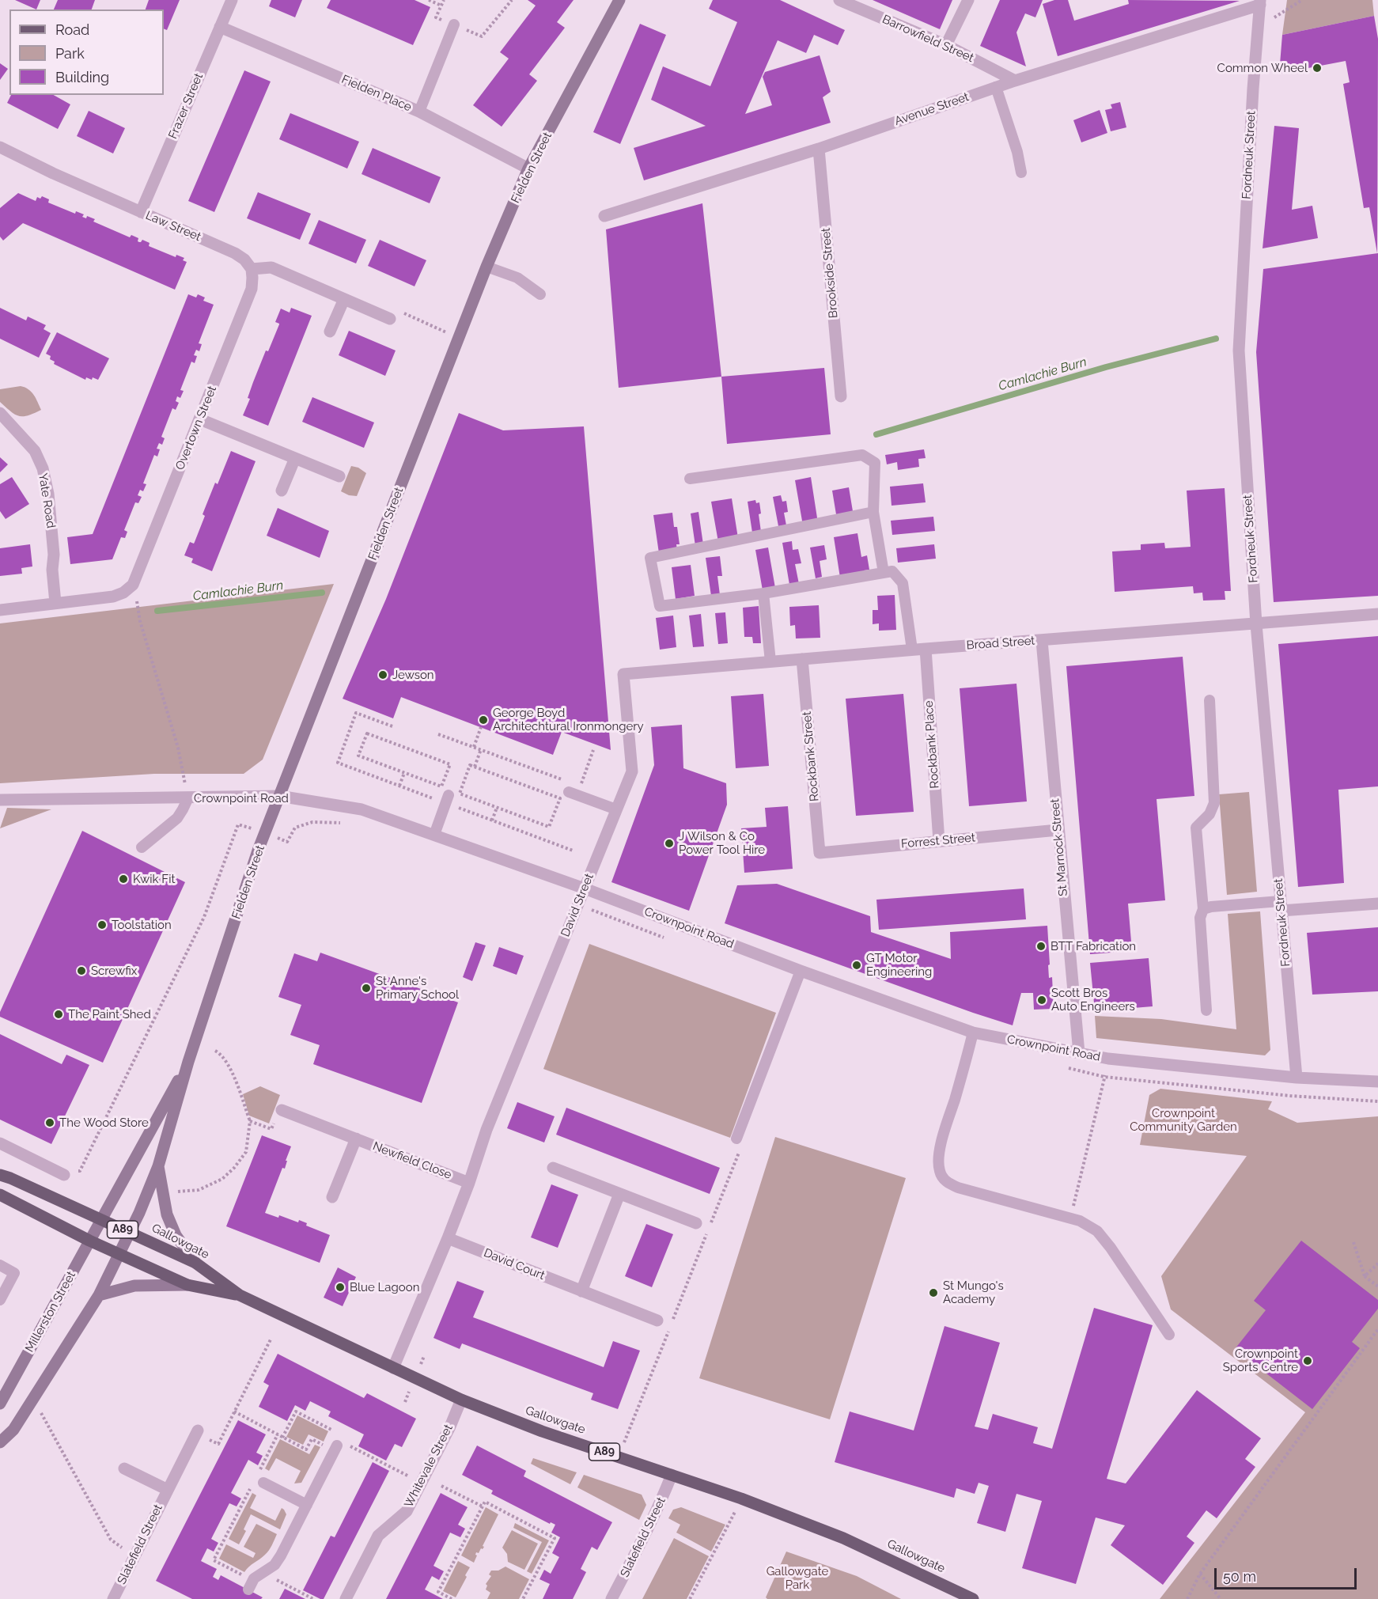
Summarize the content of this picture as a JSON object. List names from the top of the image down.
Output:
{
  "streets": {
    "main road": [
      "Fielden Street",
      "A89",
      "Gallowgate",
      "Millerston Street"
    ],
    "street": [
      "Barrowfield Street",
      "Fielden Place",
      "Frazer Street",
      "Avenue Street",
      "Fordneuk Street",
      "Law Street",
      "Brookside Street",
      "Overtown Street",
      "Yate Road",
      "Broad Street",
      "Rockbank Place",
      "Rockbank Street",
      "Crownpoint Road",
      "Forrest Street",
      "St Marnock Street",
      "David Street",
      "Newfield Close",
      "David Court",
      "Whitevale Street",
      "Slatefield Street"
    ]
  },
  "crossings": [
    ["Barrowfield Street", "Avenue Street"],
    ["Fielden Place", "Frazer Street"],
    ["Fielden Place", "Fielden Street"],
    ["Frazer Street", "Law Street"],
    ["Avenue Street", "Fordneuk Street"],
    ["Avenue Street", "Brookside Street"],
    ["Fordneuk Street", "Broad Street"],
    ["Fordneuk Street", "Crownpoint Road"],
    ["Fielden Street", "Crownpoint Road"],
    ["Fielden Street", "Gallowgate"],
    ["Fielden Street", "Millerston Street"],
    ["Law Street", "Overtown Street"],
    ["Broad Street", "Rockbank Place"],
    ["Broad Street", "Rockbank Street"],
    ["Broad Street", "St Marnock Street"],
    ["Broad Street", "David Street"],
    ["Rockbank Place", "Forrest Street"],
    ["Rockbank Street", "Forrest Street"],
    ["Crownpoint Road", "St Marnock Street"],
    ["Crownpoint Road", "David Street"],
    ["Forrest Street", "St Marnock Street"],
    ["David Street", "Newfield Close"],
    ["Gallowgate", "Millerston Street"],
    ["Gallowgate", "Whitevale Street"],
    ["Gallowgate", "Slatefield Street"]
  ],
  "water": ["Camlachie Burn"],
  "parks": ["Crownpoint Community Garden", "Gallowgate Park"],
  "places": [
    "Common Wheel",
    "Jewson",
    "George Boyd Architechtural Ironmongery",
    "J Wilson & Co Power Tool Hire",
    "Kwik Fit",
    "Toolstation",
    "BTT Fabrication",
    "GT Motor Engineering",
    "Screwfix",
    "St Anne's Primary School",
    "Scott Bros Auto Engineers",
    "The Paint Shed",
    "The Wood Store",
    "Blue Lagoon",
    "St Mungo's Academy",
    "Crownpoint Sports Centre"
  ],
  "legend": ["Road", "Park", "Building"],
  "scale_bar": "50 m"
}
